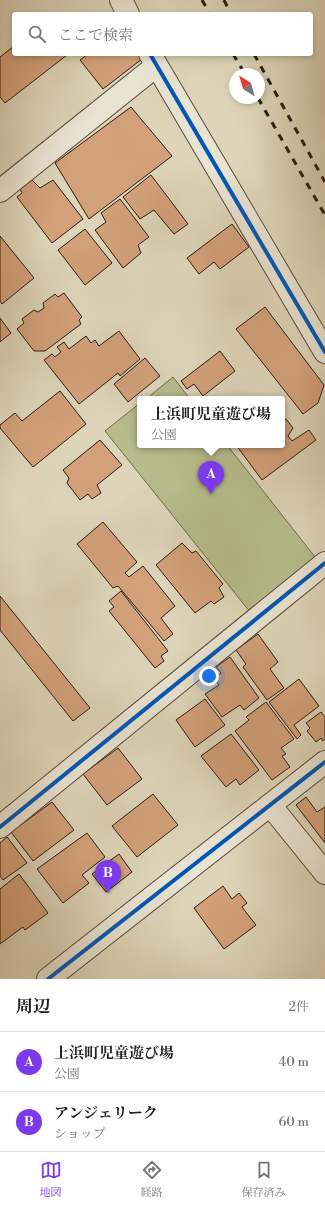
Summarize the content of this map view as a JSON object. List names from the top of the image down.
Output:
{
  "north": "top left",
  "page": {
    "search": "ここで検索",
    "popup": ["上浜町児童遊び場", "公園"],
    "pins": ["A", "B"],
    "heading": ["周辺", "2件"],
    "list": [
      {
        "mark": "A",
        "name": "上浜町児童遊び場",
        "note": "公園",
        "value": "40 m"
      },
      {
        "mark": "B",
        "name": "アンジェリーク",
        "note": "ショップ",
        "value": "60 m"
      }
    ],
    "nav": ["地図", "経路", "保存済み"]
  }
}
